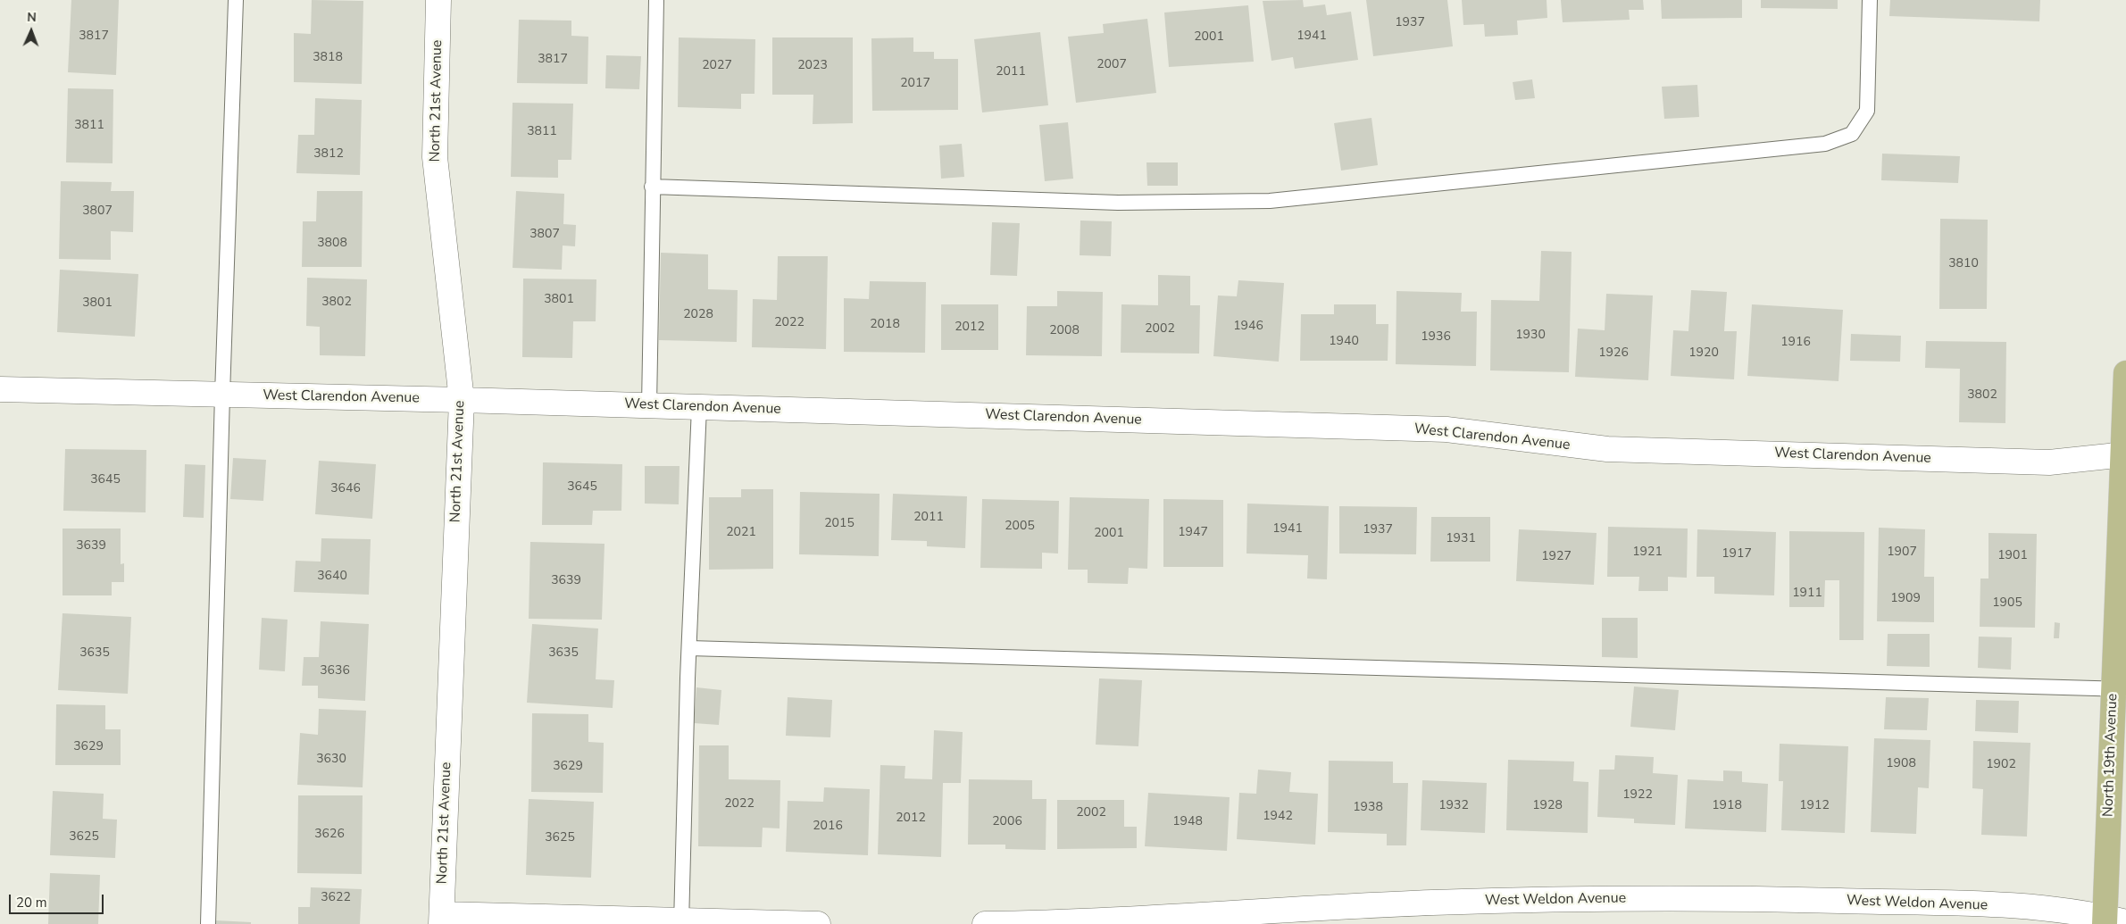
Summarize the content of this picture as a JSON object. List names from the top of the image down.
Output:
{
  "streets": {
    "main road": ["North 19th Avenue"],
    "street": ["North 21st Avenue", "West Clarendon Avenue", "West Weldon Avenue"]
  },
  "crossings": [
    ["North 21st Avenue", "West Clarendon Avenue"],
    ["West Clarendon Avenue", "North 19th Avenue"],
    ["North 19th Avenue", "West Weldon Avenue"]
  ],
  "house_numbers": [
    "1937",
    "3817",
    "1941",
    "2001",
    "3818",
    "3817",
    "2007",
    "2027",
    "2023",
    "2011",
    "2017",
    "3811",
    "3811",
    "3812",
    "3807",
    "3807",
    "3808",
    "3810",
    "3801",
    "3802",
    "3801",
    "2028",
    "2022",
    "2018",
    "1946",
    "2012",
    "2002",
    "2008",
    "1930",
    "1936",
    "1940",
    "1916",
    "1926",
    "1920",
    "3802",
    "3645",
    "3645",
    "3646",
    "2011",
    "2015",
    "2005",
    "1941",
    "1937",
    "2021",
    "1947",
    "2001",
    "1931",
    "3639",
    "1921",
    "1907",
    "1917",
    "1901",
    "1927",
    "3640",
    "3639",
    "1911",
    "1909",
    "1905",
    "3635",
    "3635",
    "3636",
    "3629",
    "3630",
    "1908",
    "1902",
    "3629",
    "1922",
    "2022",
    "1932",
    "1928",
    "1918",
    "1912",
    "1938",
    "2002",
    "1942",
    "2012",
    "2006",
    "1948",
    "2016",
    "3626",
    "3625",
    "3625",
    "3622"
  ],
  "scale_bar": "20 m",
  "north": "top"
}
